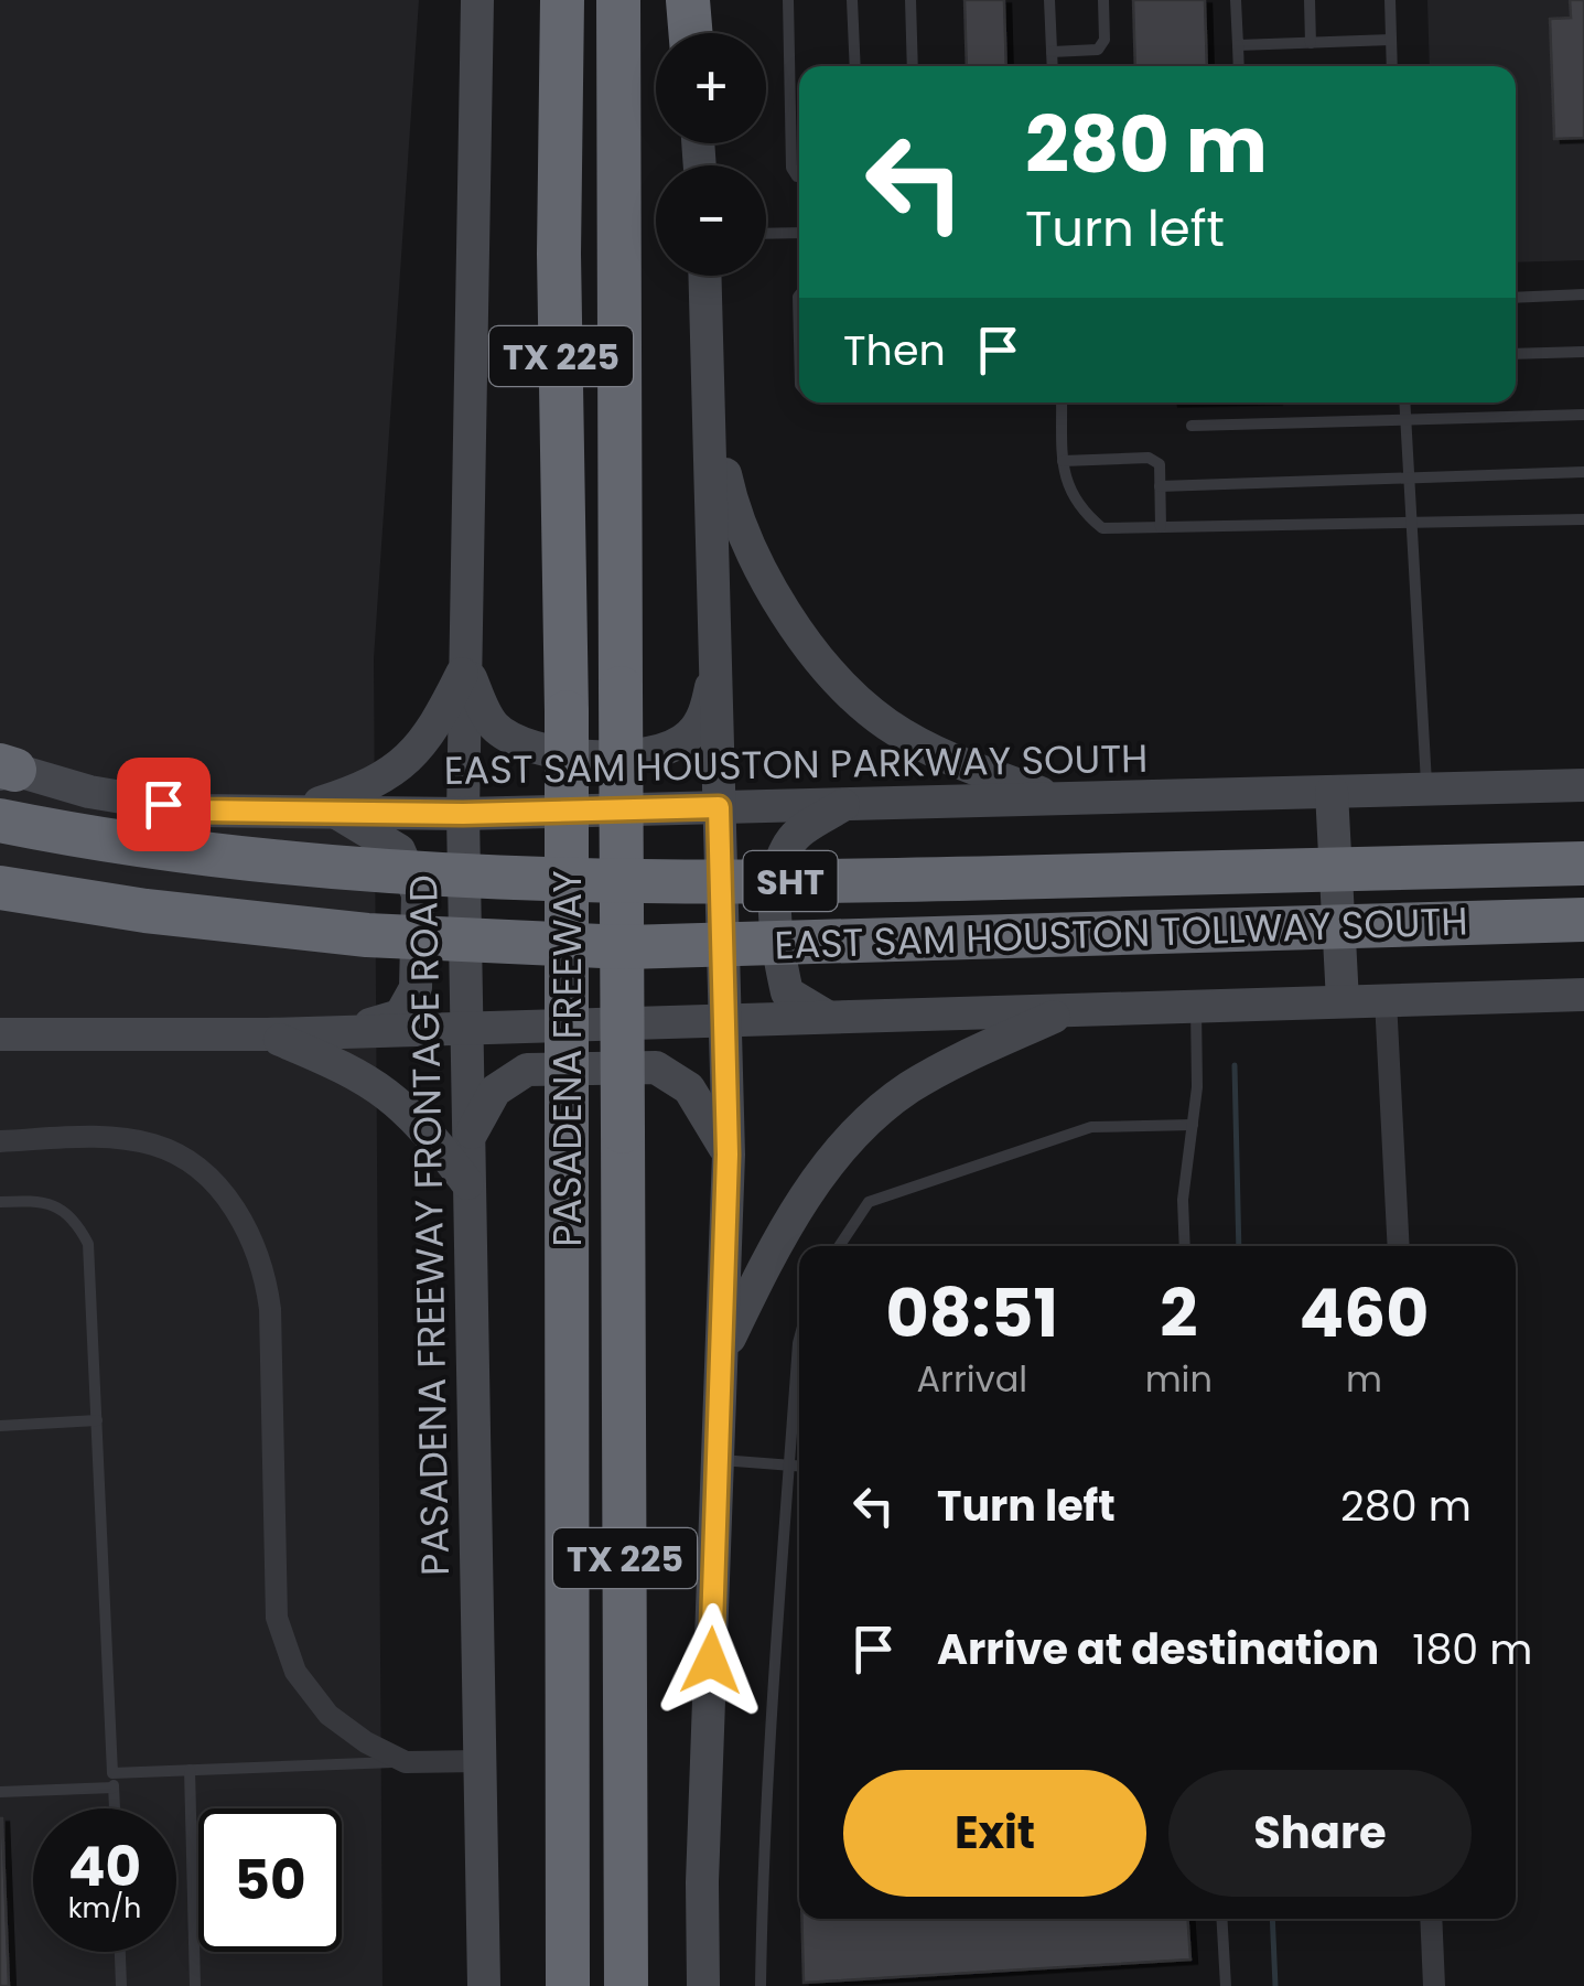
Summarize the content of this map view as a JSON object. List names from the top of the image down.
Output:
{
  "streets": {
    "highway": [
      "TX 225",
      "SHT",
      "EAST SAM HOUSTON TOLLWAY SOUTH",
      "PASADENA FREEWAY"
    ],
    "main road": ["EAST SAM HOUSTON PARKWAY SOUTH", "PASADENA FREEWAY FRONTAGE ROAD"]
  },
  "crossings": [
    ["EAST SAM HOUSTON PARKWAY SOUTH", "PASADENA FREEWAY FRONTAGE ROAD"]
  ],
  "page": {
    "map_buttons": ["+", "−"],
    "turn": ["280 m", "Turn left"],
    "then": "Then",
    "eta": [
      "08:51",
      "Arrival",
      "2",
      "min",
      "460",
      "m"
    ],
    "list": [
      {
        "name": "Turn left",
        "value": "280 m"
      },
      {
        "name": "Arrive at destination",
        "value": "180 m"
      }
    ],
    "buttons": ["Exit", "Share"],
    "speed": "40 km/h",
    "limit": "50"
  }
}
